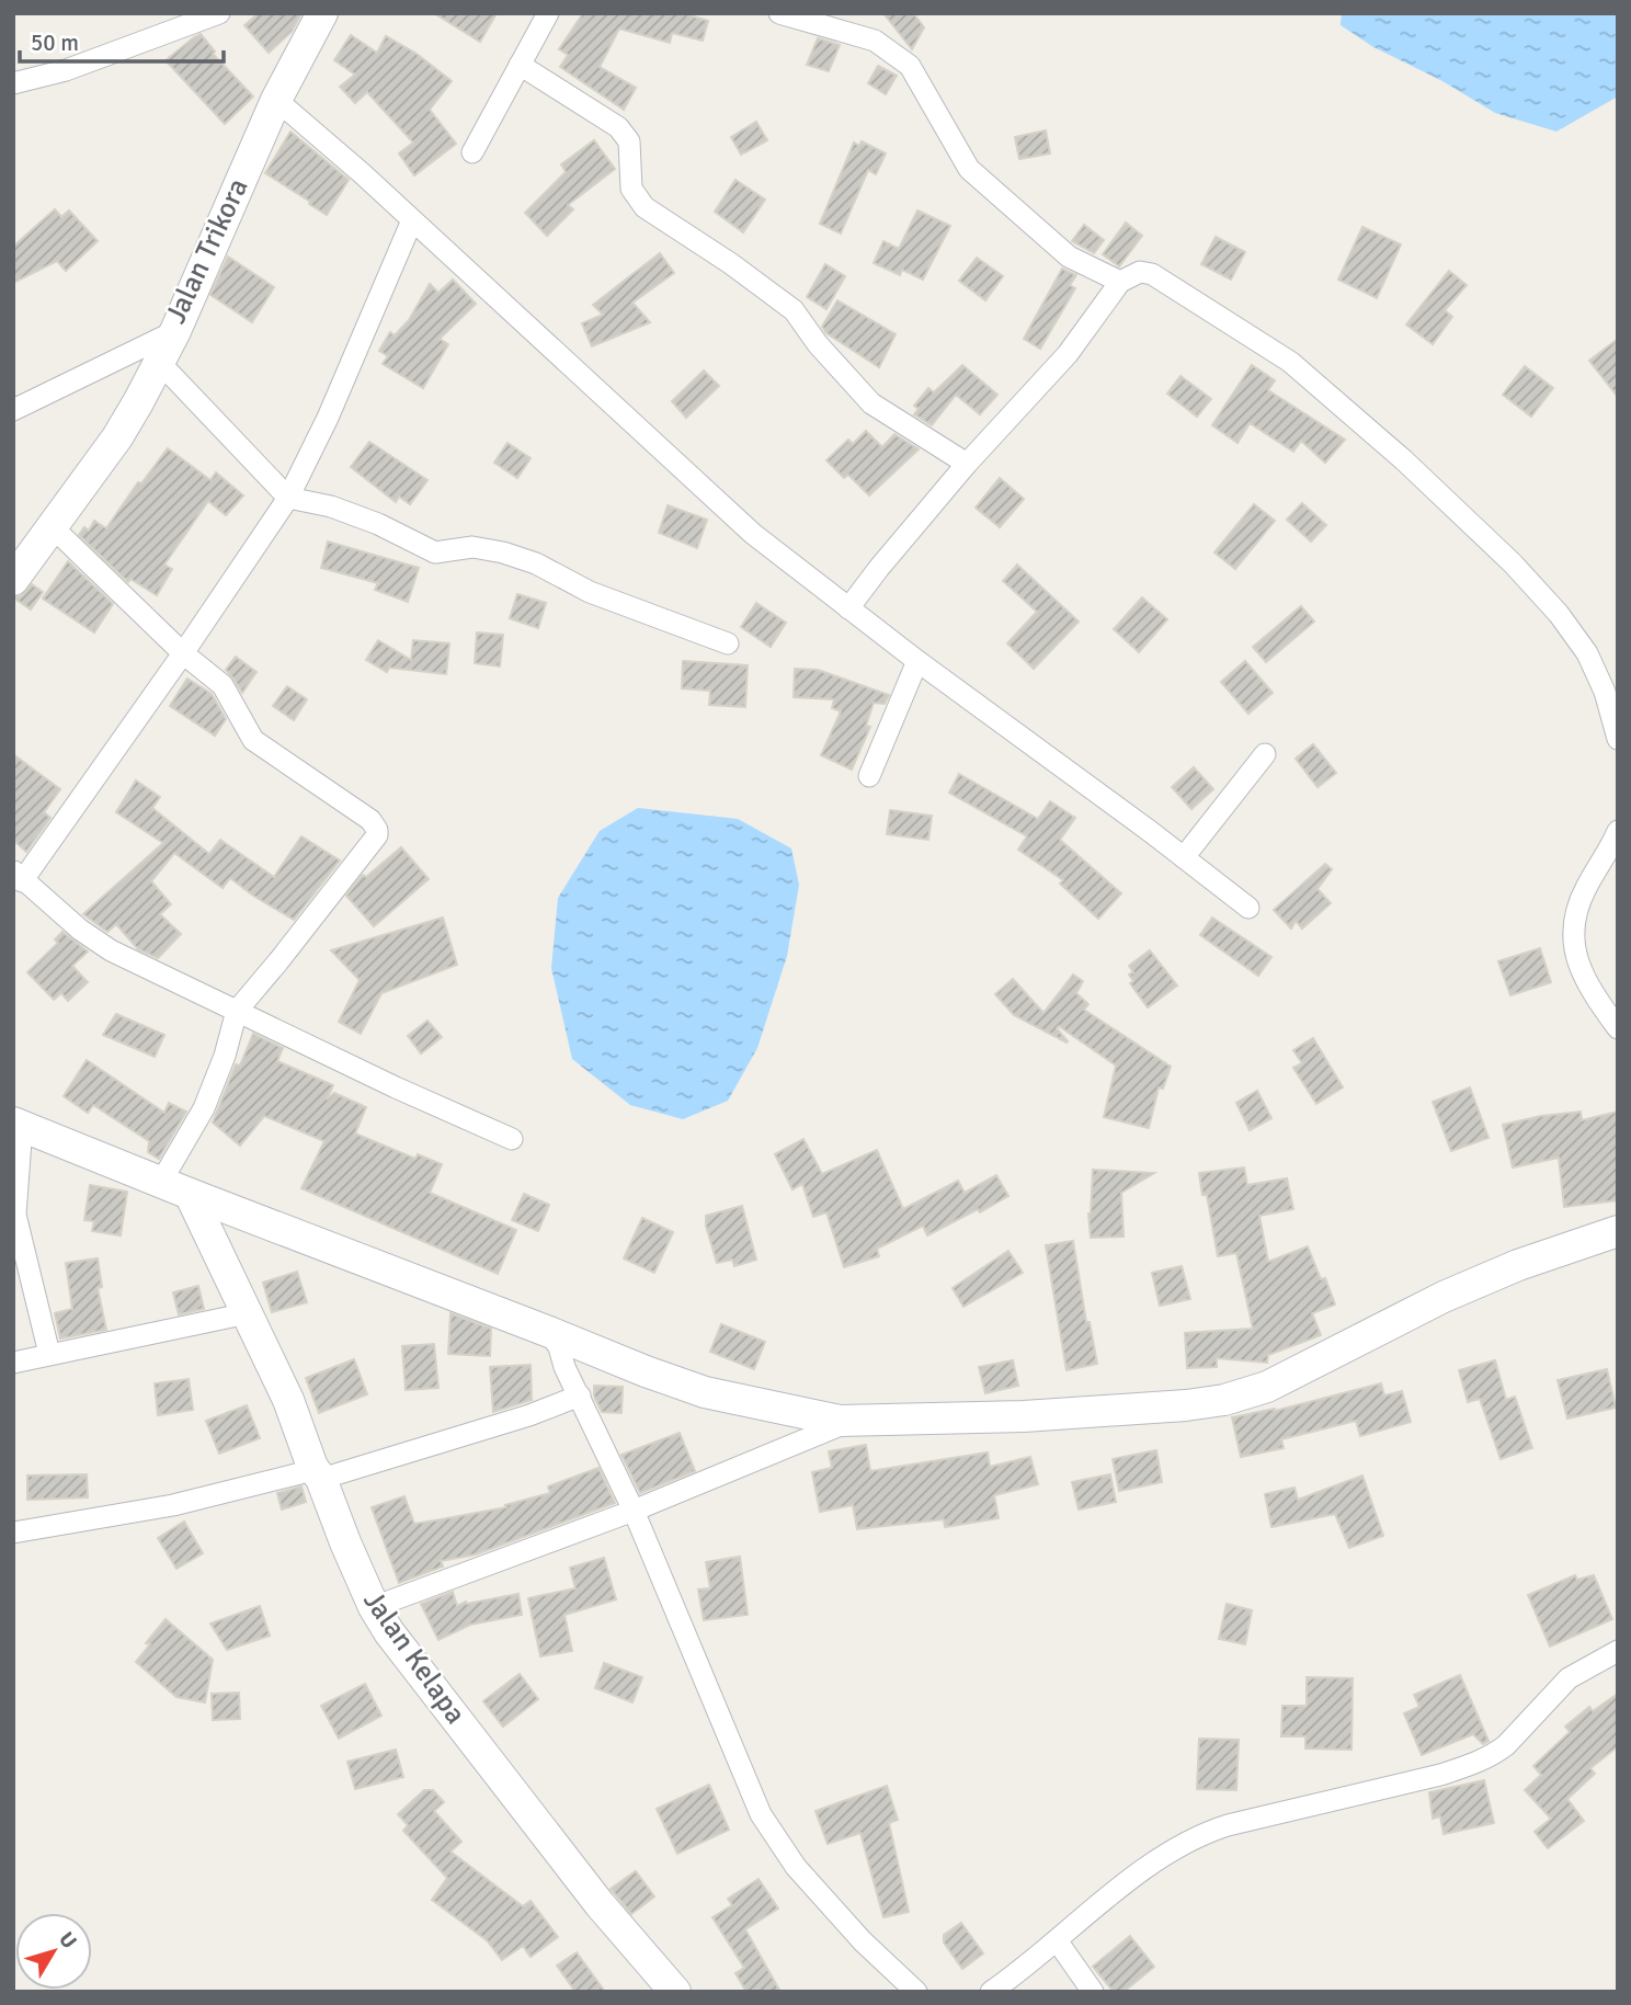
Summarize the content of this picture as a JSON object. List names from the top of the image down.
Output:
{
  "streets": {
    "street": ["Jalan Trikora", "Jalan Kelapa"]
  },
  "scale_bar": "50 m",
  "north": "top right"
}
